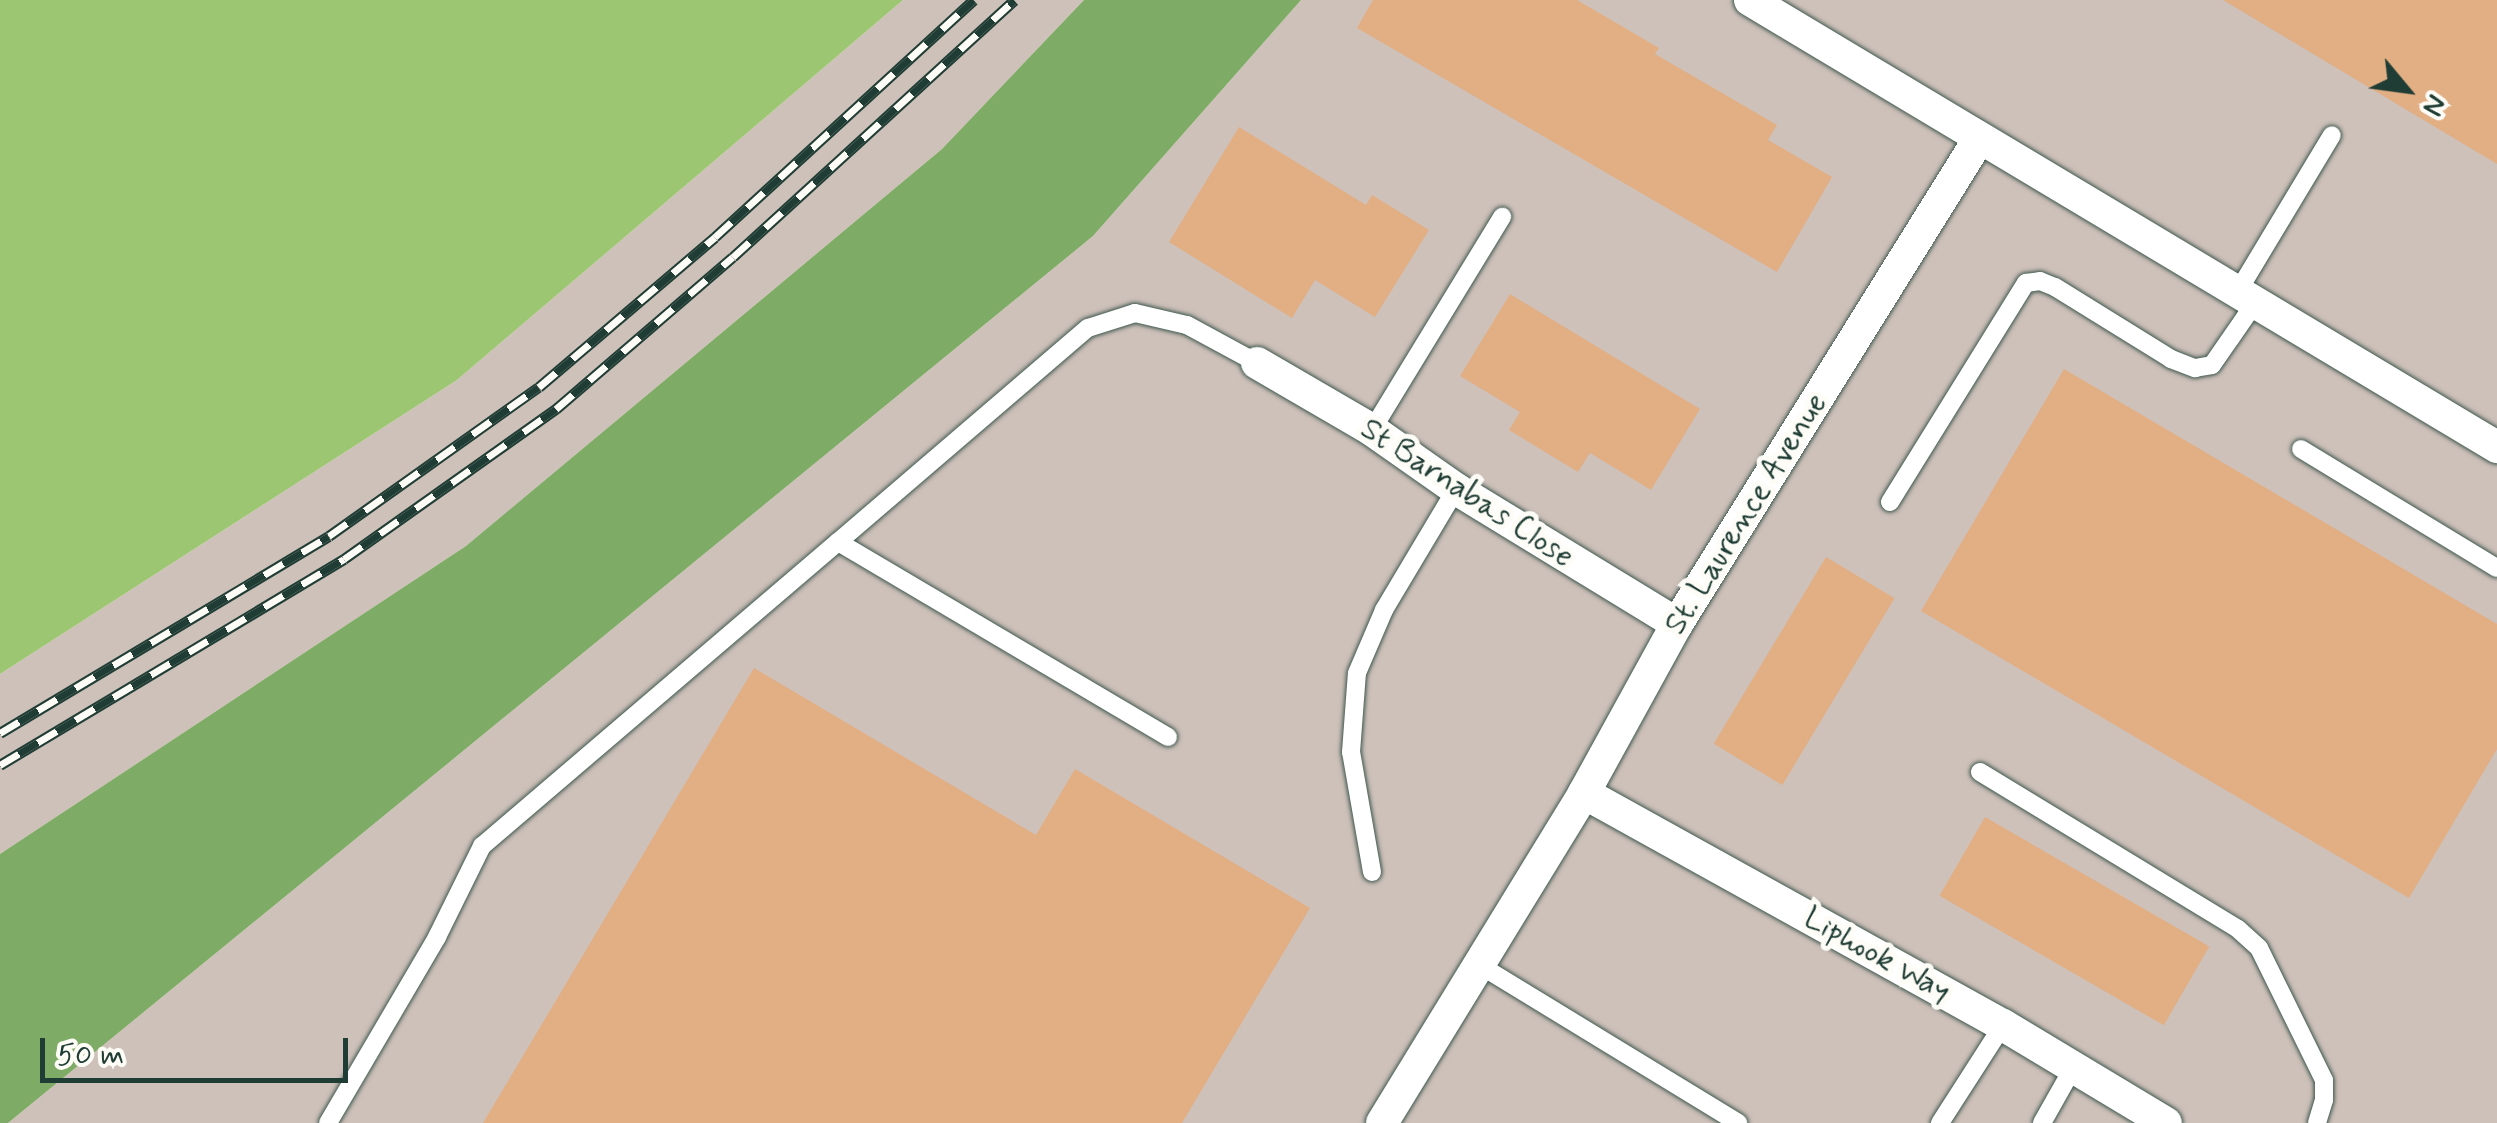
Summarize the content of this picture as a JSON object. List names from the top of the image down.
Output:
{
  "streets": {
    "street": ["St Barnabas Close", "St. Laurence Avenue", "Liphook Way"]
  },
  "crossings": [
    ["St Barnabas Close", "St. Laurence Avenue"],
    ["St. Laurence Avenue", "Liphook Way"]
  ],
  "scale_bar": "50 m",
  "north": "bottom right"
}
